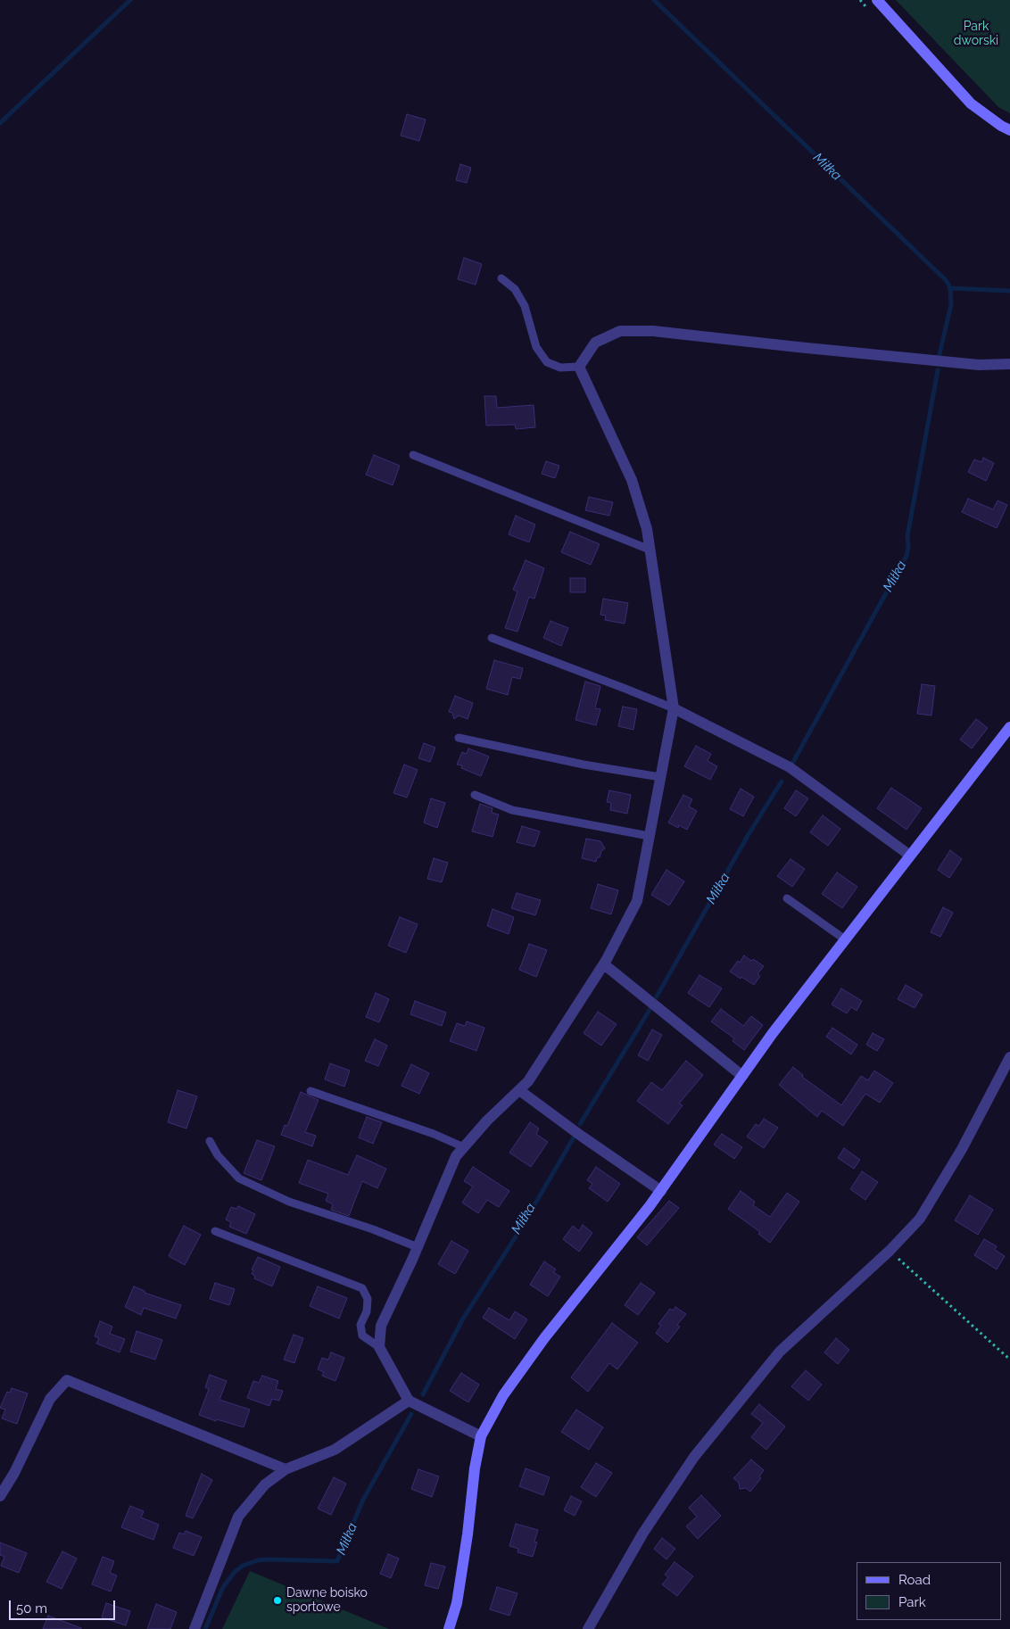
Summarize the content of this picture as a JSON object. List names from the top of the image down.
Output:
{
  "water": ["Miłka"],
  "parks": ["Park dworski"],
  "places": ["Dawne boisko sportowe"],
  "legend": ["Road", "Park"],
  "scale_bar": "50 m"
}
